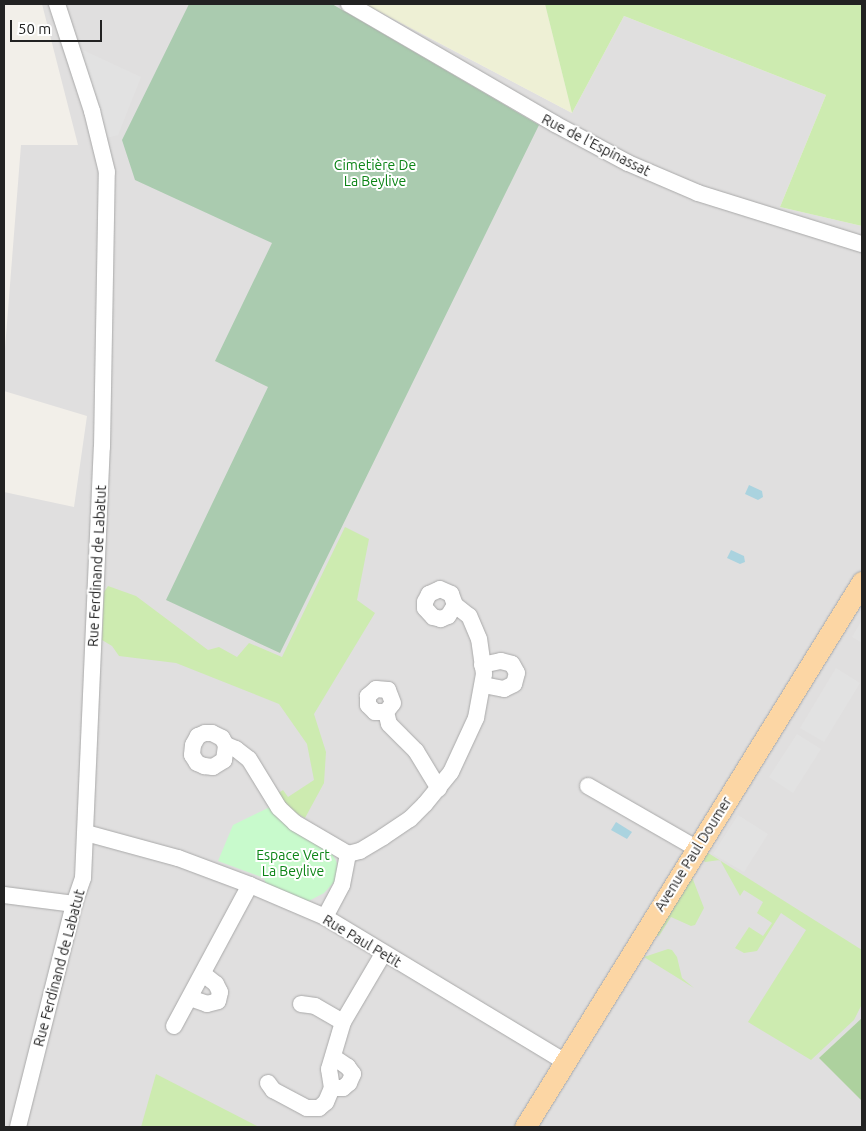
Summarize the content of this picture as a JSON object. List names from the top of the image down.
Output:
{
  "streets": {
    "main road": ["Avenue Paul Doumer"],
    "street": ["Rue de l'Espinassat", "Rue Ferdinand de Labatut", "Rue Paul Petit"]
  },
  "crossings": [
    ["Rue Ferdinand de Labatut", "Rue Paul Petit"],
    ["Avenue Paul Doumer", "Rue Paul Petit"]
  ],
  "parks": ["Cimetière De La Beylive", "Espace Vert La Beylive"],
  "scale_bar": "50 m"
}
